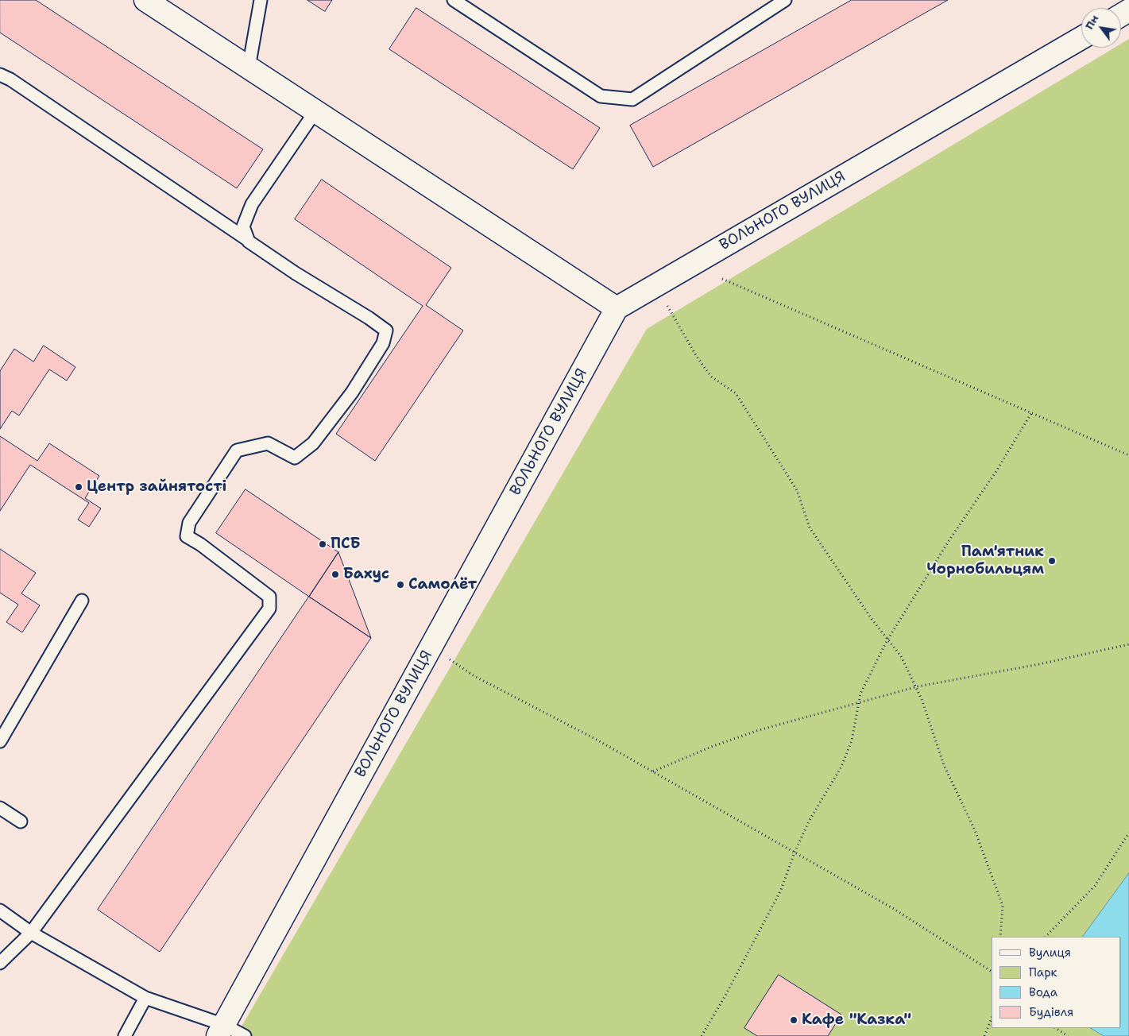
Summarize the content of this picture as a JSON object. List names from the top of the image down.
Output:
{
  "streets": {
    "street": ["ВОЛЬНОГО ВУЛИЦЯ"]
  },
  "places": [
    "Центр зайнятості",
    "ПСБ",
    "Пам'ятник Чорнобильцям",
    "Бахус",
    "Самолёт",
    "Кафе \"Казка\""
  ],
  "legend": [
    "Вулиця",
    "Парк",
    "Вода",
    "Будівля"
  ],
  "north": "top left"
}
